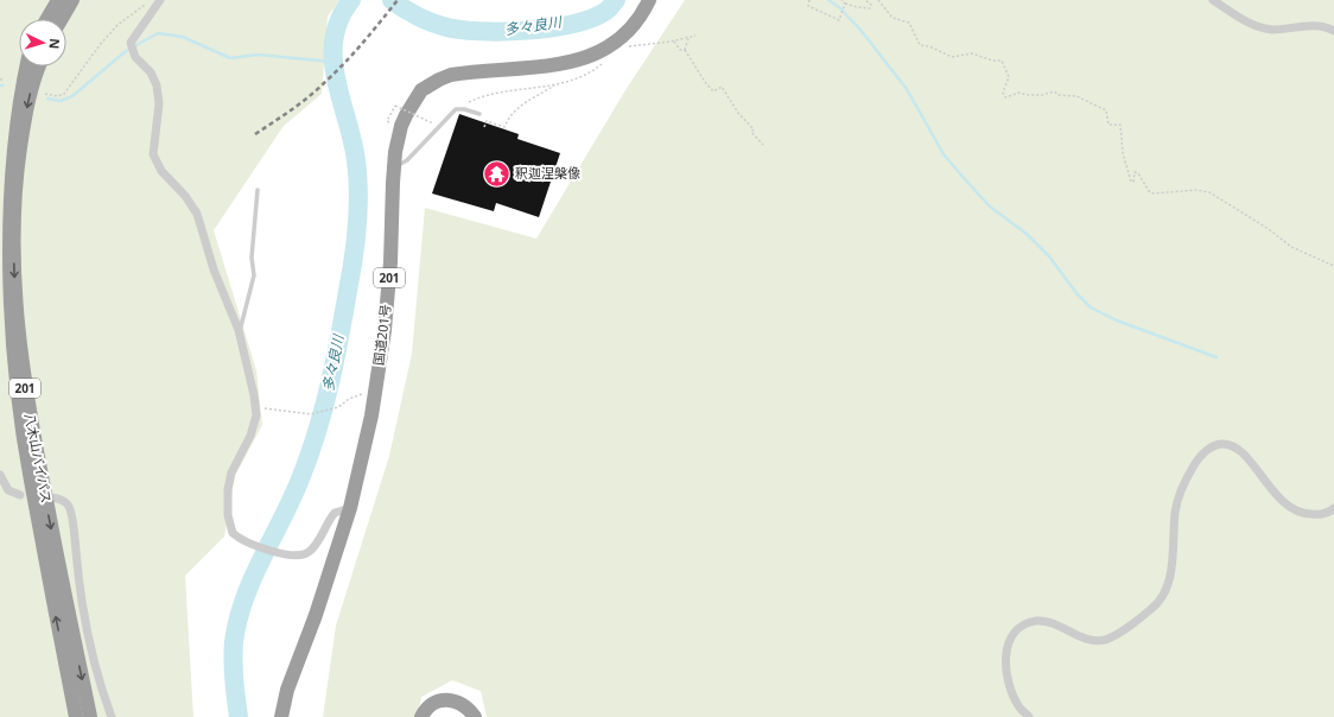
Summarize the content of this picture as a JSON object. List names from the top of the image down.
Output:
{
  "streets": {
    "highway": ["201", "国道201号", "八木山バイパス"]
  },
  "water": ["多々良川"],
  "places": {
    "temple": ["釈迦涅槃像"]
  },
  "north": "right"
}
